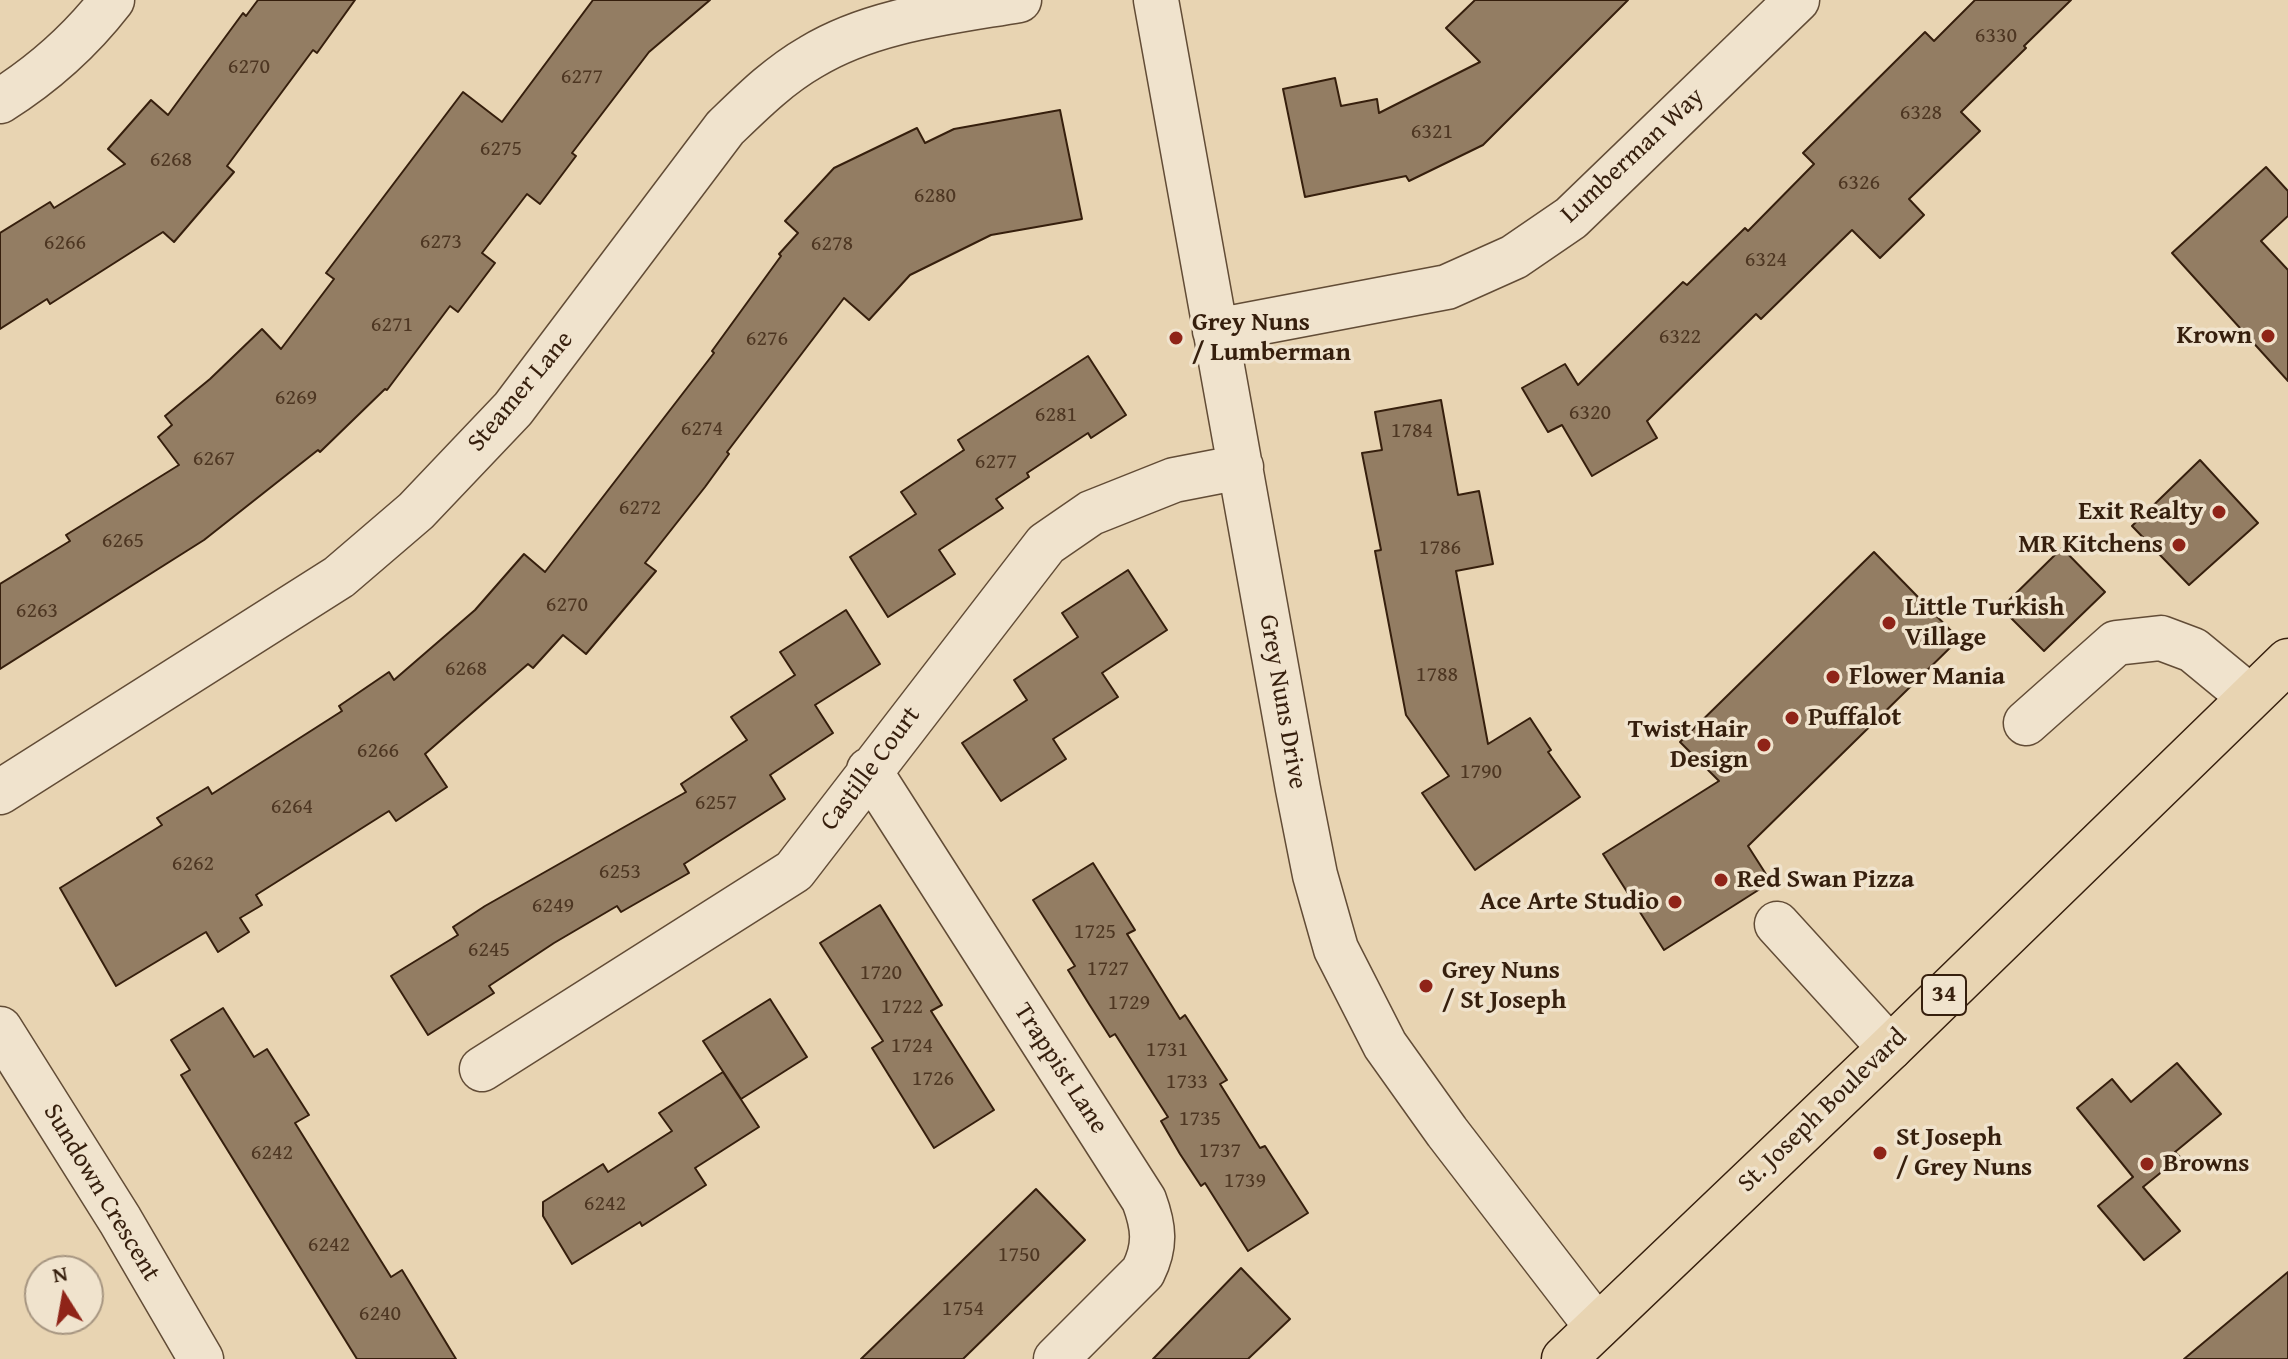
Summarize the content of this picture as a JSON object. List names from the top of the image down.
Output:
{
  "streets": {
    "main road": ["34", "St. Joseph Boulevard"],
    "street": [
      "Lumberman Way",
      "Steamer Lane",
      "Grey Nuns Drive",
      "Castille Court",
      "Trappist Lane",
      "Sundown Crescent"
    ]
  },
  "crossings": [
    ["Lumberman Way", "Grey Nuns Drive"],
    ["Grey Nuns Drive", "Castille Court"],
    ["Grey Nuns Drive", "St. Joseph Boulevard"],
    ["Castille Court", "Trappist Lane"]
  ],
  "places": [
    "Krown",
    "Grey Nuns / Lumberman",
    "Exit Realty",
    "MR Kitchens",
    "Little Turkish Village",
    "Flower Mania",
    "Puffalot",
    "Twist Hair Design",
    "Red Swan Pizza",
    "Ace Arte Studio",
    "Grey Nuns / St Joseph",
    "St Joseph / Grey Nuns",
    "Browns"
  ],
  "house_numbers": [
    "6330",
    "6270",
    "6277",
    "6328",
    "6321",
    "6275",
    "6268",
    "6326",
    "6280",
    "6273",
    "6266",
    "6278",
    "6324",
    "6271",
    "6322",
    "6276",
    "6269",
    "6320",
    "6281",
    "6274",
    "1784",
    "6267",
    "6277",
    "6272",
    "6265",
    "1786",
    "6270",
    "6263",
    "6268",
    "1788",
    "6266",
    "1790",
    "6257",
    "6264",
    "6262",
    "6253",
    "6249",
    "1725",
    "6245",
    "1727",
    "1720",
    "1729",
    "1722",
    "1724",
    "1731",
    "1726",
    "1733",
    "1735",
    "1737",
    "6242",
    "1739",
    "6242",
    "6242",
    "1750",
    "1754",
    "6240"
  ],
  "north": "top"
}
